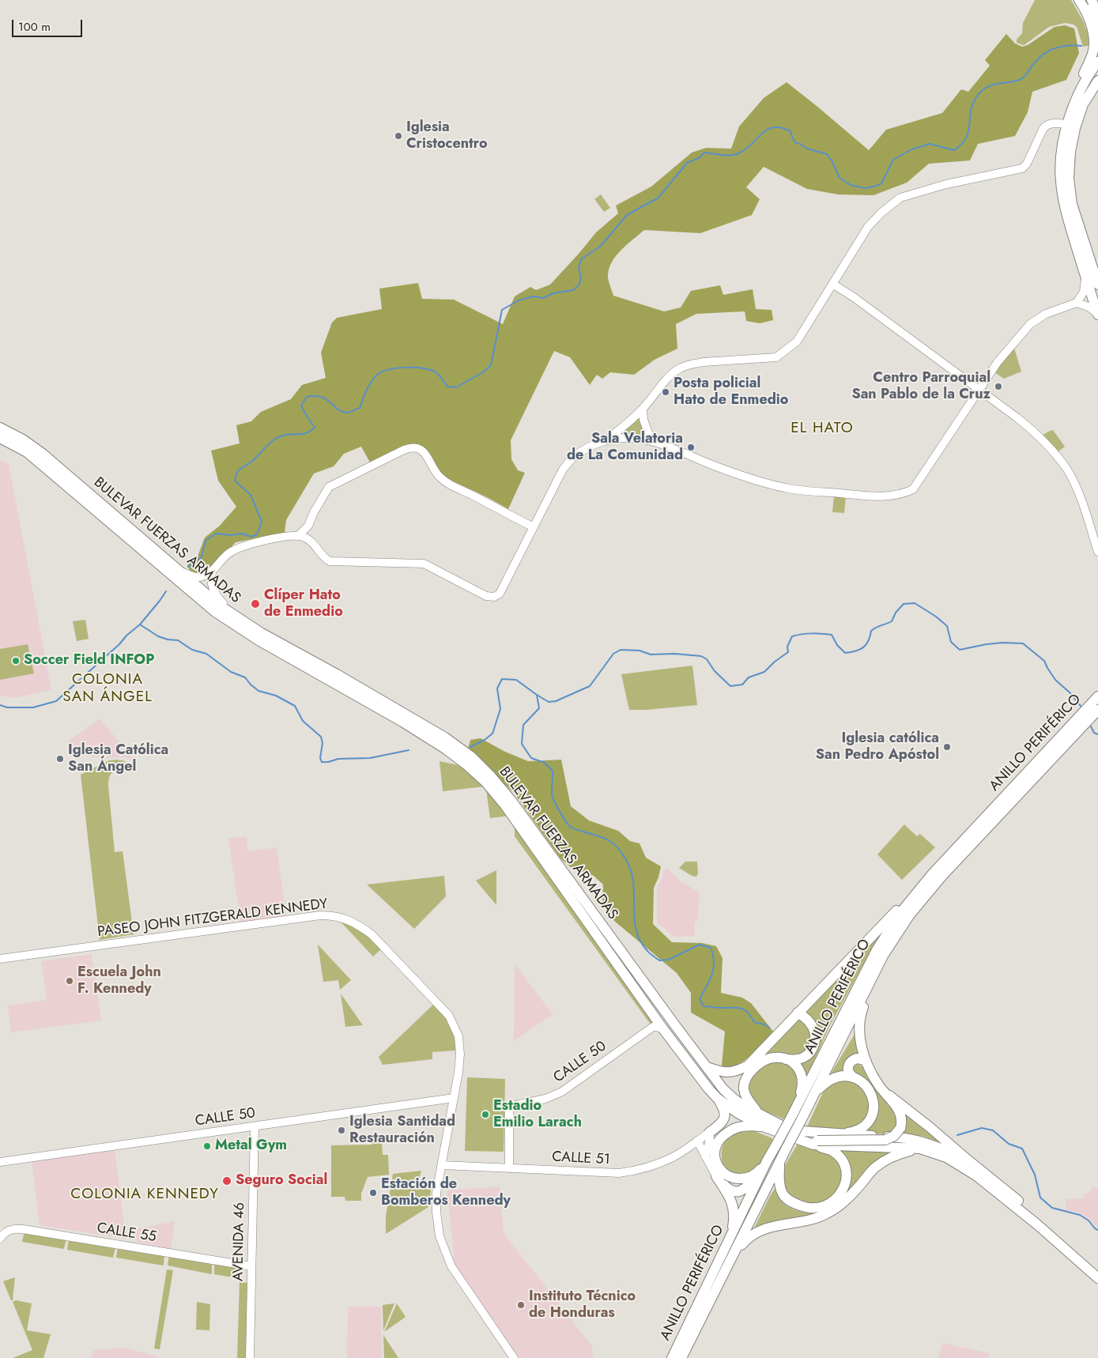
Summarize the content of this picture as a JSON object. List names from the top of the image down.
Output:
{
  "streets": {
    "highway": ["BULEVAR FUERZAS ARMADAS", "ANILLO PERIFÉRICO"],
    "street": [
      "PASEO JOHN FITZGERALD KENNEDY",
      "CALLE 50",
      "CALLE 51",
      "CALLE 55",
      "AVENIDA 46"
    ]
  },
  "crossings": [
    ["BULEVAR FUERZAS ARMADAS", "CALLE 50"],
    ["PASEO JOHN FITZGERALD KENNEDY", "CALLE 50"],
    ["PASEO JOHN FITZGERALD KENNEDY", "CALLE 51"],
    ["CALLE 50", "CALLE 51"],
    ["CALLE 50", "AVENIDA 46"],
    ["CALLE 55", "AVENIDA 46"]
  ],
  "districts": ["EL HATO", "COLONIA SAN ÁNGEL", "COLONIA KENNEDY"],
  "places": [
    "Iglesia Cristocentro",
    "Centro Parroquial San Pablo de la Cruz",
    "Posta policial Hato de Enmedio",
    "Sala Velatoria de La Comunidad",
    "Clíper Hato de Enmedio",
    "Soccer Field INFOP",
    "Iglesia católica San Pedro Apóstol",
    "Iglesia Católica San Ángel",
    "Escuela John F. Kennedy",
    "Estadio Emilio Larach",
    "Iglesia Santidad Restauración",
    "Metal Gym",
    "Seguro Social",
    "Estación de Bomberos Kennedy",
    "Instituto Técnico de Honduras"
  ],
  "scale_bar": "100 m"
}
